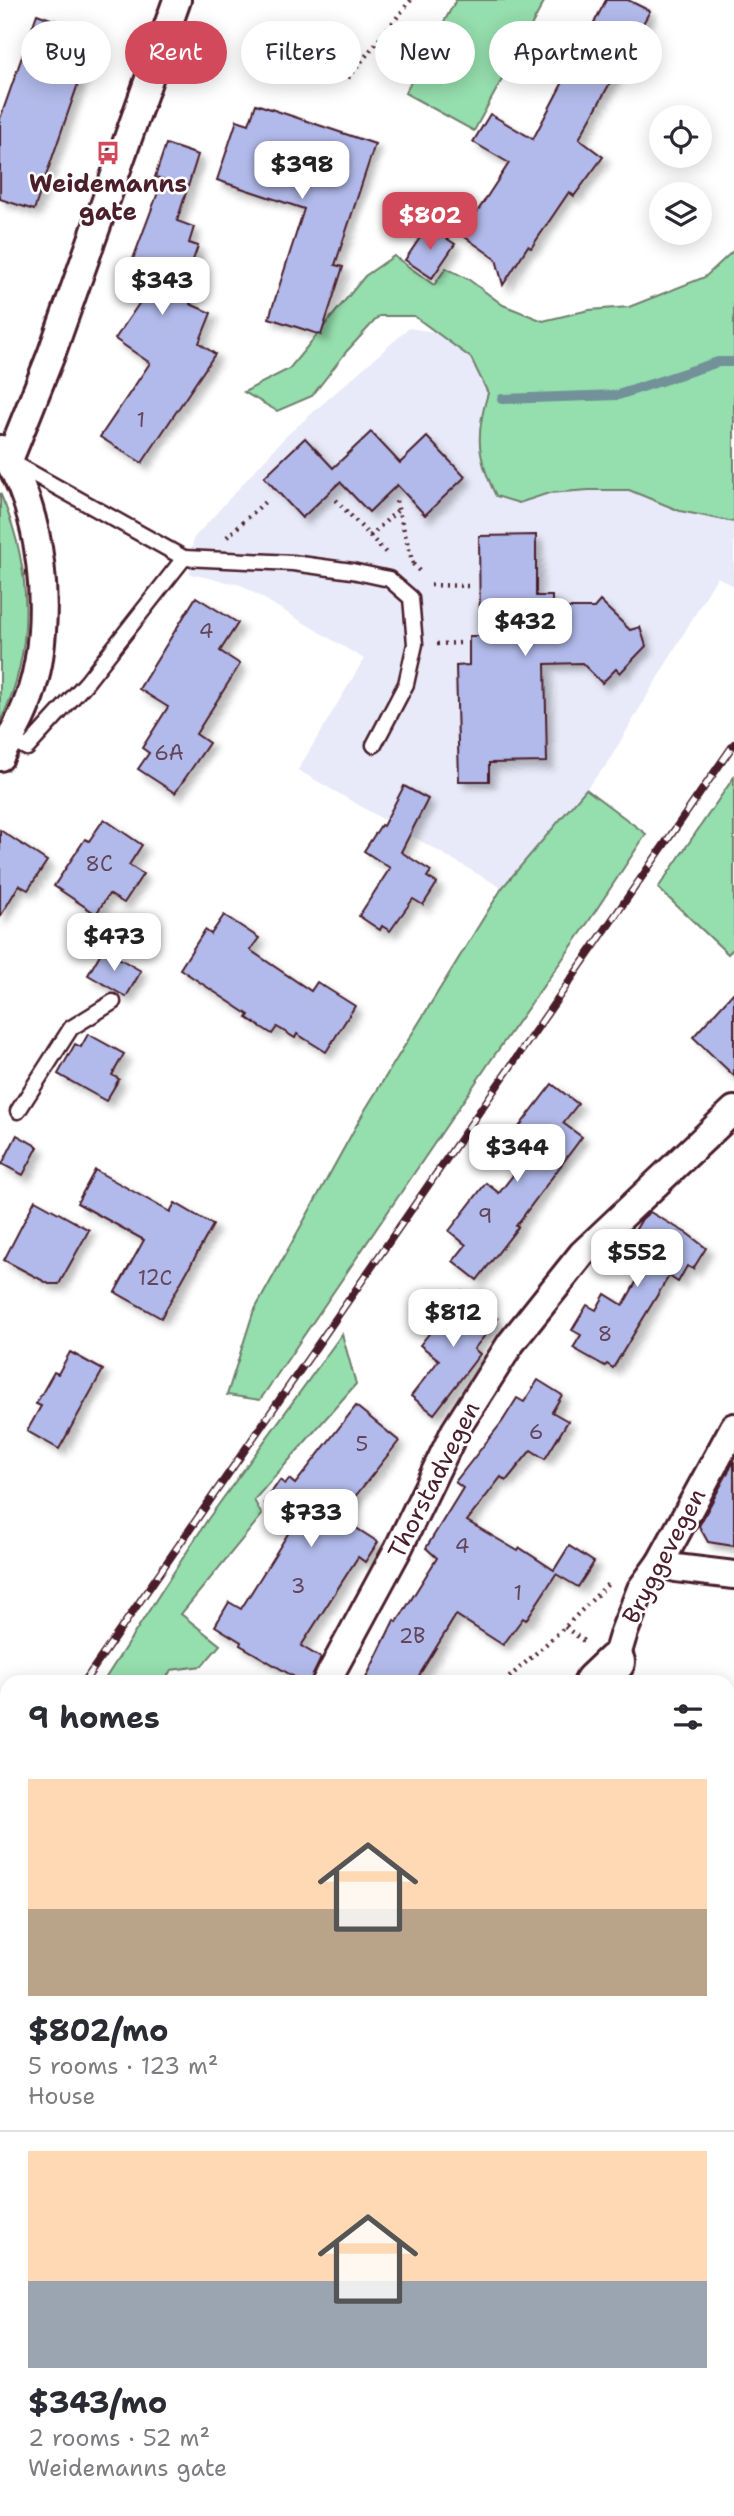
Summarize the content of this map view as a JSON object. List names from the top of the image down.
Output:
{
  "streets": {
    "street": ["Thorstadvegen", "Bryggevegen"]
  },
  "places": {
    "bus stop": ["Weidemanns gate"]
  },
  "house_numbers": [
    "1",
    "4",
    "6A",
    "8C",
    "9",
    "12C",
    "8",
    "6",
    "5",
    "4",
    "3",
    "1",
    "2B"
  ],
  "page": {
    "chip": [
      "Buy",
      "Rent",
      "Filters",
      "New",
      "Apartment"
    ],
    "price": [
      "$398",
      "$802",
      "$343",
      "$432",
      "$473",
      "$344",
      "$552",
      "$812",
      "$733"
    ],
    "heading": "9 homes",
    "list": [
      {
        "name": "$802/mo",
        "note": "5 rooms · 123 m² · House"
      },
      {
        "name": "$343/mo",
        "note": "2 rooms · 52 m² · Weidemanns gate"
      }
    ]
  }
}
